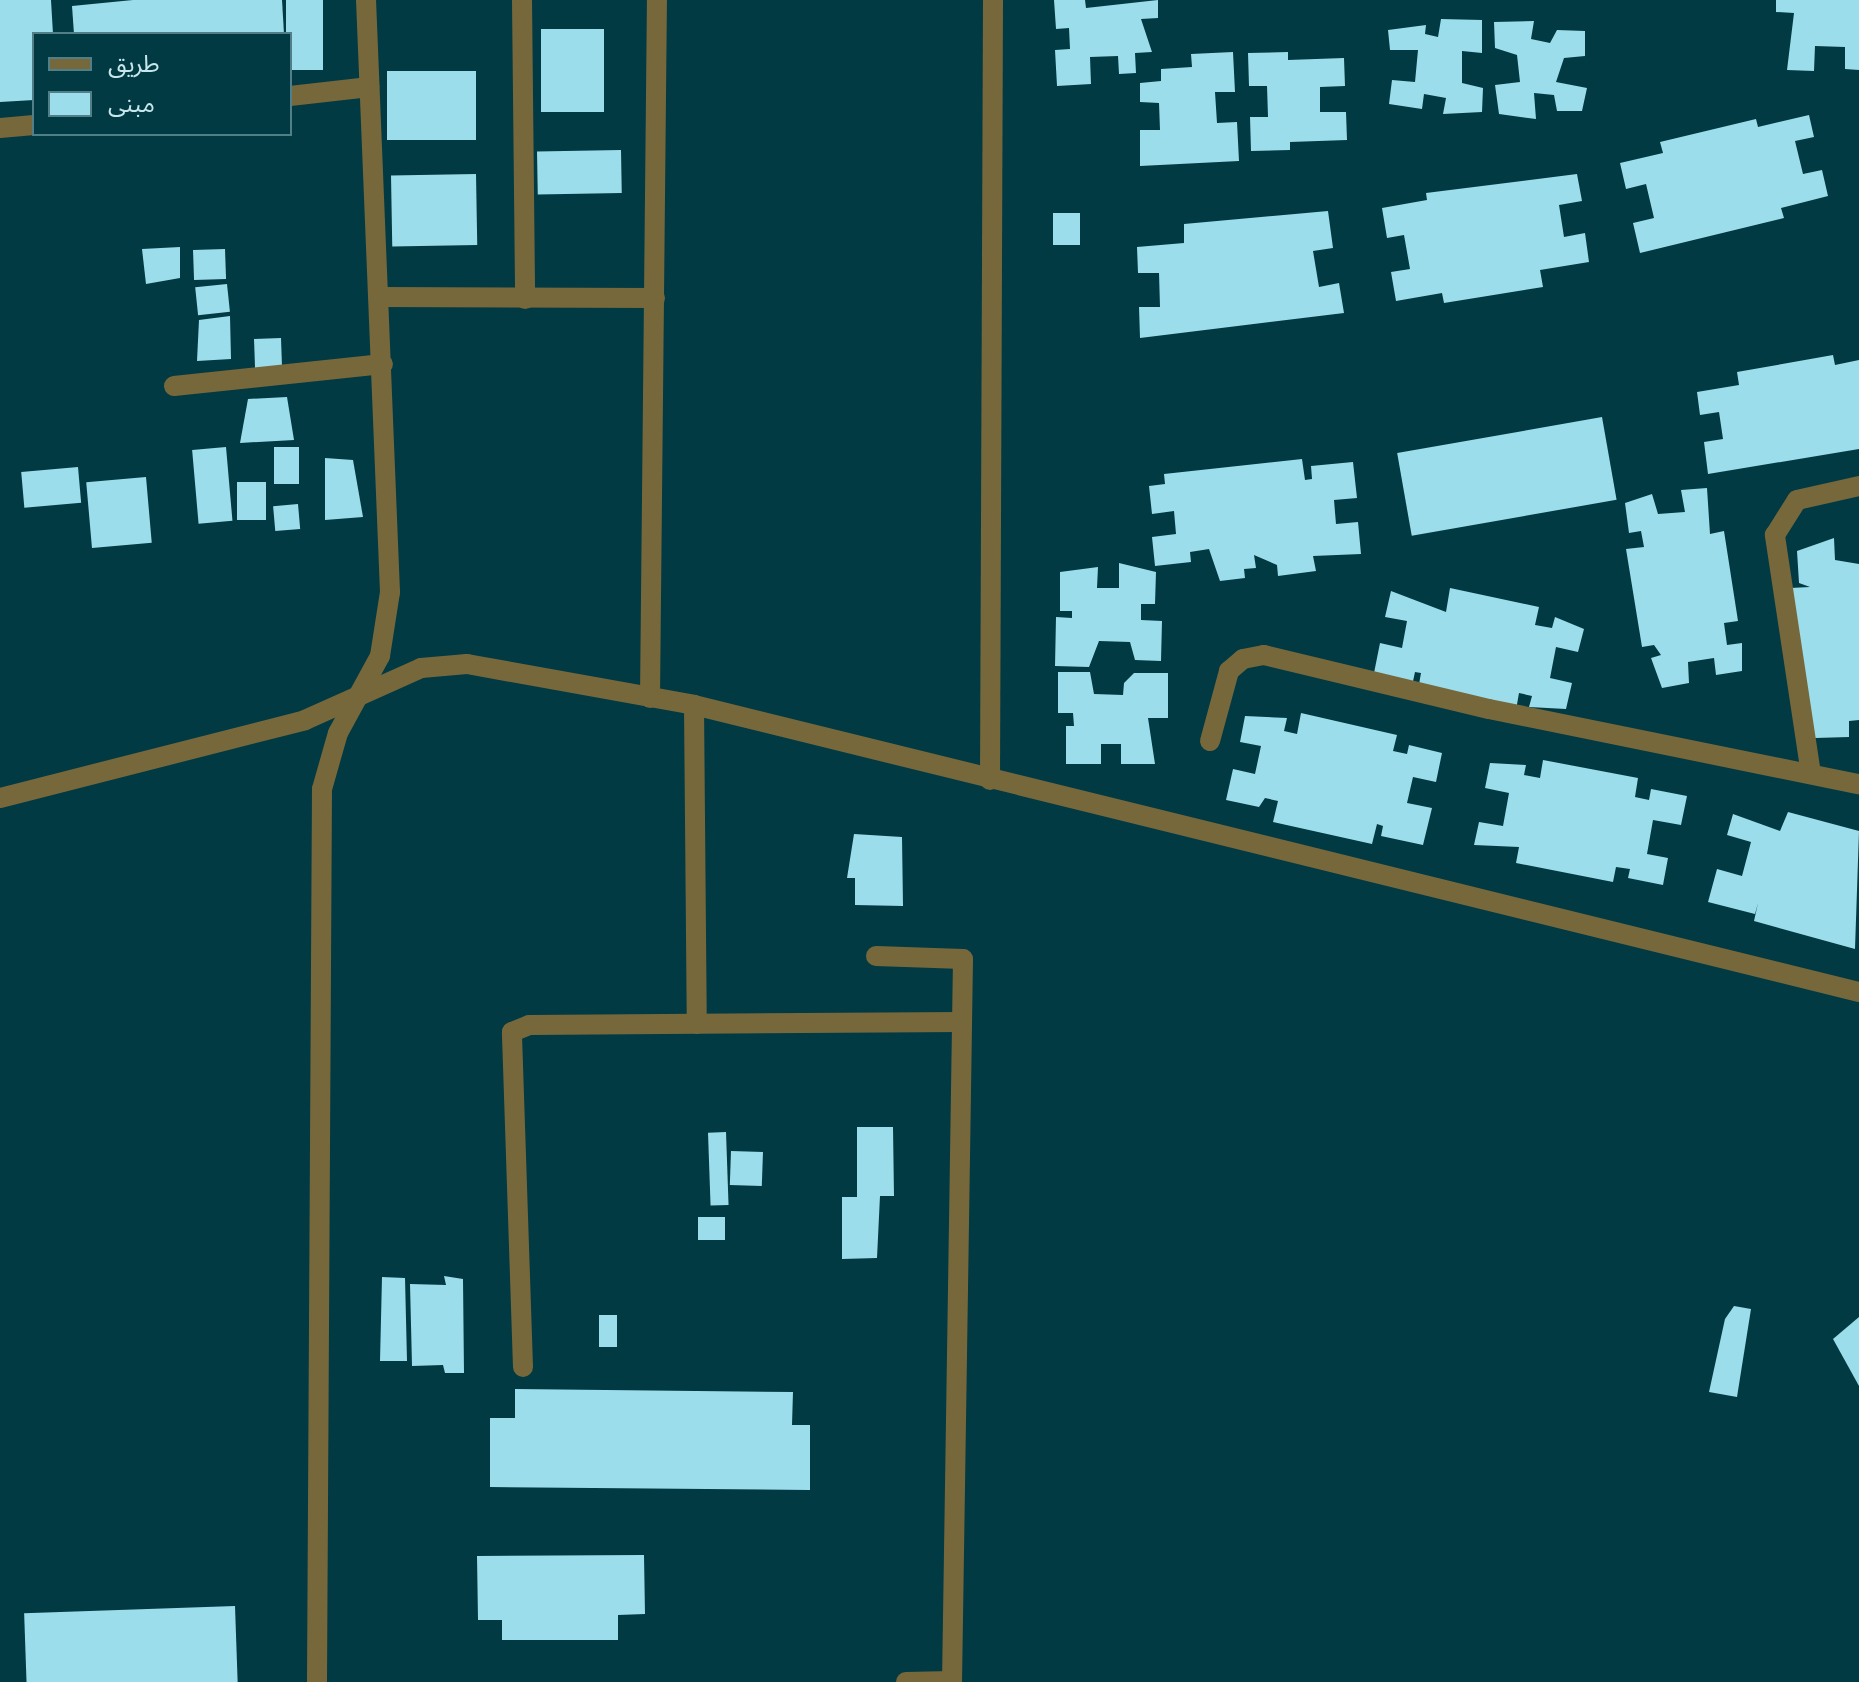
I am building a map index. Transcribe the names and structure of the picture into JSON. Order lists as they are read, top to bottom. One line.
{"legend":["طريق","مبنى"]}
